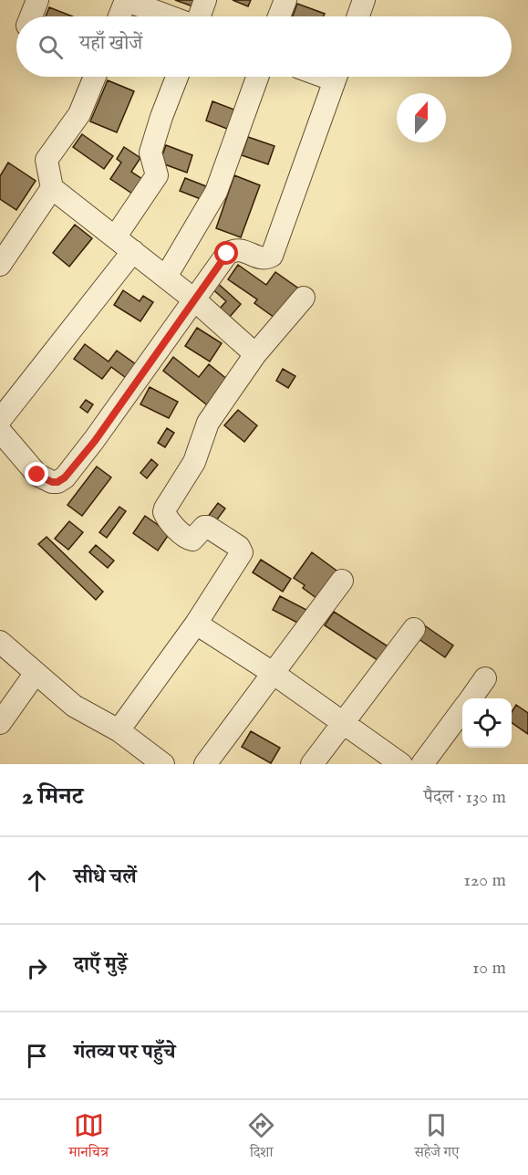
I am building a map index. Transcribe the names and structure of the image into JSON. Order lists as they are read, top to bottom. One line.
{"north":"top","page":{"search":"यहाँ खोजें","heading":["2 मिनट","पैदल · 130 m"],"list":[["सीधे चलें","120 m"],["दाएँ मुड़ें","10 m"],"गंतव्य पर पहुँचे"],"nav":["मानचित्र","दिशा","सहेजे गए"]}}
